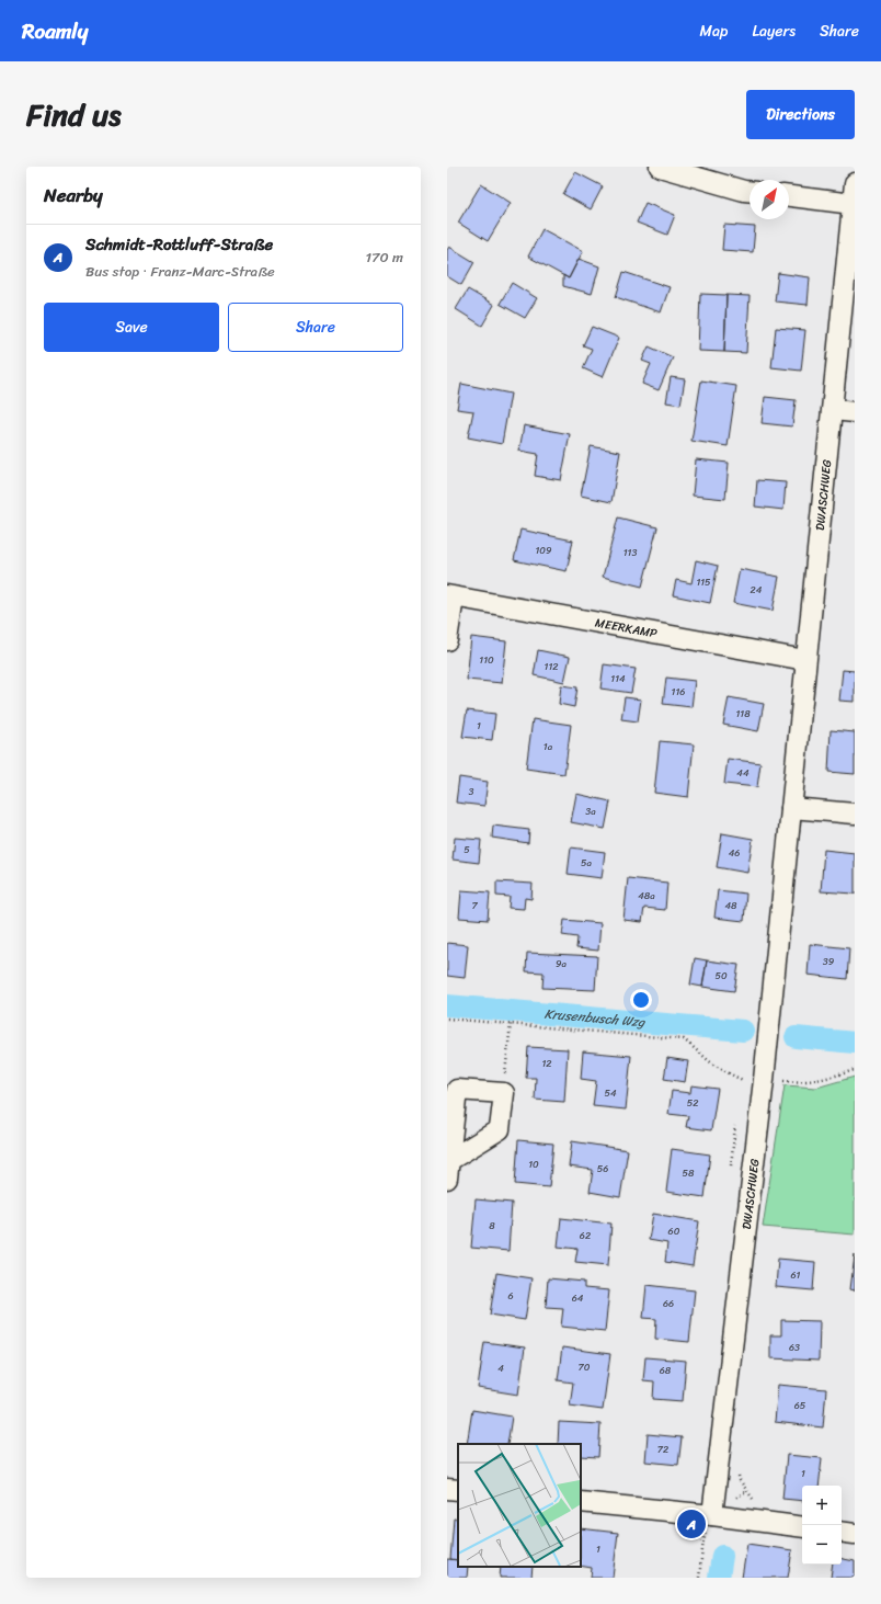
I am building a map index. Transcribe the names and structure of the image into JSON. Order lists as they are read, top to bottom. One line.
{"streets":{"street":["DWASCHWEG","MEERKAMP"]},"crossings":[["DWASCHWEG","MEERKAMP"]],"water":["Krusenbusch Wzg"],"house_numbers":["109","113","115","24","110","112","114","116","118","1","1a","44","3","3a","5","46","5a","48a","7","48","39","9a","50","12","54","52","10","56","58","8","60","62","61","6","64","66","63","70","4","68","65","72","1","1"],"north":"top right","page":{"header":"Roamly","nav":["Map","Layers","Share"],"title":"Find us","buttons":["Directions",["Save","Share"]],"heading":"Nearby","list":[{"mark":"A","name":"Schmidt-Rottluff-Straße","note":"Bus stop · Franz-Marc-Straße","value":"170 m"}],"map_buttons":["+","−"],"pins":"A"}}
